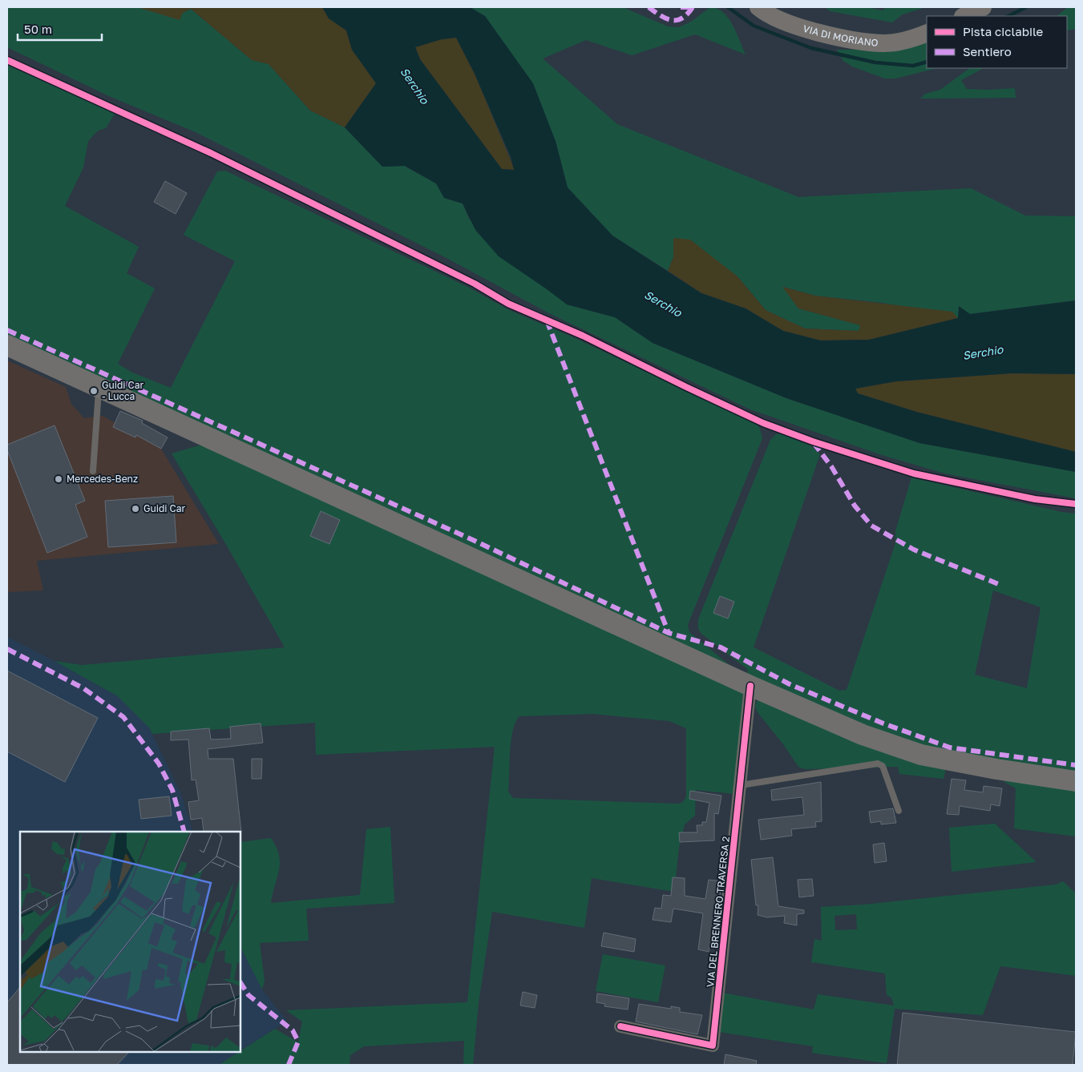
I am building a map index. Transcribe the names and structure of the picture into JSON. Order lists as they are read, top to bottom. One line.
{"streets":{"main road":["VIA DI MORIANO"],"street":["VIA DEL BRENNERO TRAVERSA 2"]},"water":["Serchio"],"places":["Guidi Car - Lucca","Mercedes-Benz","Guidi Car"],"legend":["Pista ciclabile","Sentiero"],"scale_bar":"50 m"}
